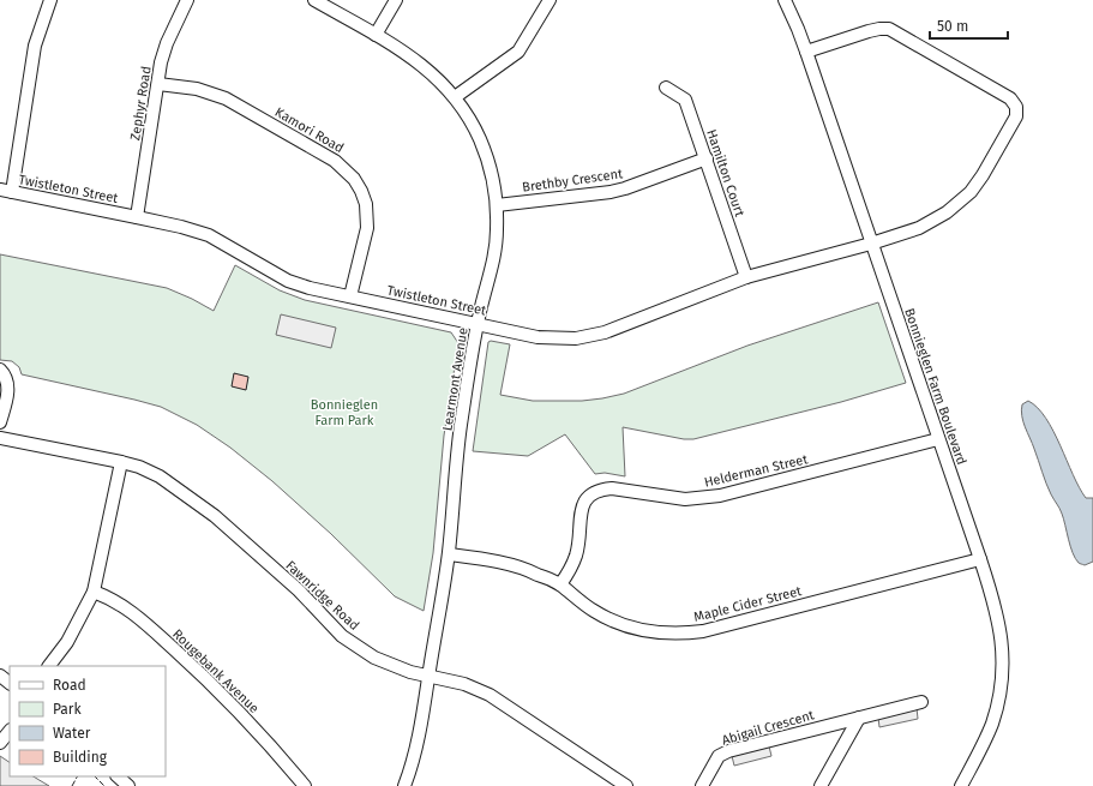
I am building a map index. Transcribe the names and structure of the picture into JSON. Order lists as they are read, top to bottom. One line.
{"streets":{"street":["Zephyr Road","Kamori Road","Hamilton Court","Brethby Crescent","Twistleton Street","Learmont Avenue","Bonnieglen Farm Boulevard","Helderman Street","Fawnridge Road","Maple Cider Street","Rougebank Avenue","Abigail Crescent"]},"crossings":[["Zephyr Road","Kamori Road"],["Zephyr Road","Twistleton Street"],["Kamori Road","Twistleton Street"],["Hamilton Court","Brethby Crescent"],["Hamilton Court","Twistleton Street"],["Brethby Crescent","Learmont Avenue"],["Twistleton Street","Learmont Avenue"],["Twistleton Street","Bonnieglen Farm Boulevard"],["Learmont Avenue","Fawnridge Road"],["Learmont Avenue","Maple Cider Street"],["Bonnieglen Farm Boulevard","Helderman Street"],["Bonnieglen Farm Boulevard","Maple Cider Street"],["Helderman Street","Maple Cider Street"]],"parks":["Bonnieglen Farm Park"],"legend":["Road","Park","Water","Building"],"scale_bar":"50 m"}
